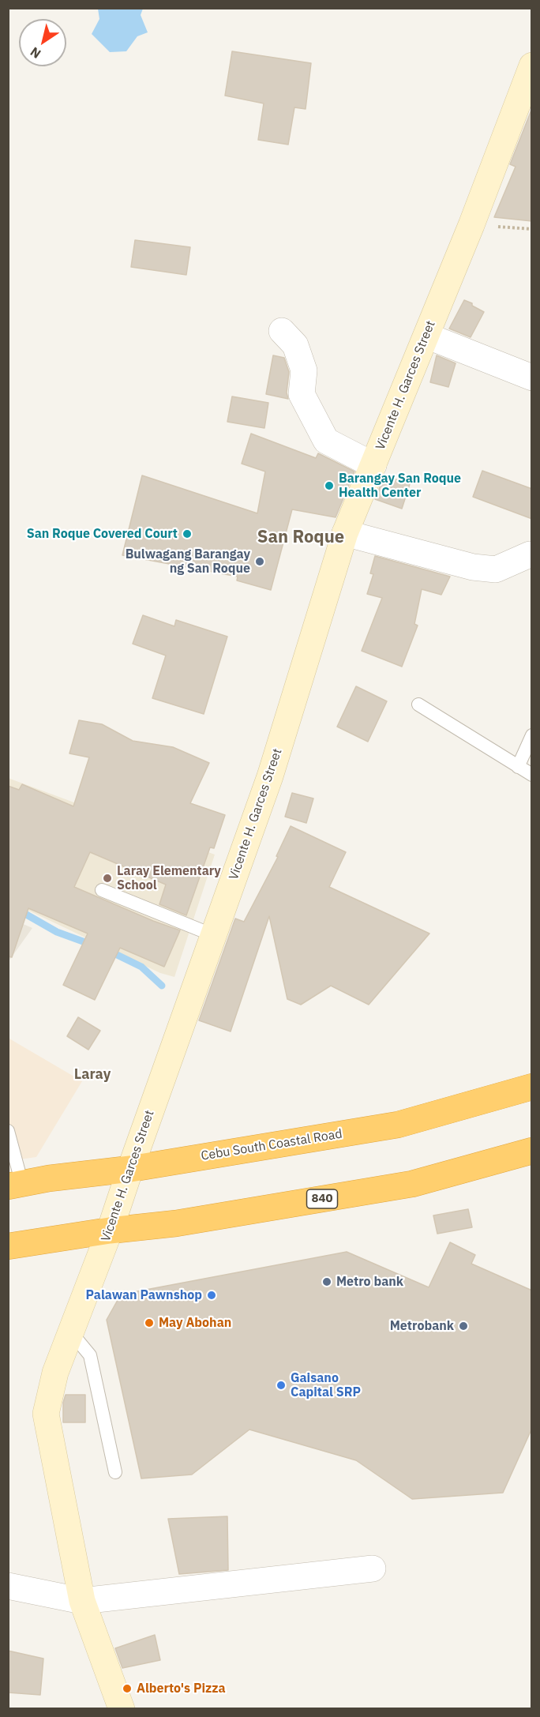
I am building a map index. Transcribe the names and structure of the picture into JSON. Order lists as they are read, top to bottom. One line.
{"streets":{"highway":["Cebu South Coastal Road","840"],"street":["Vicente H. Garces Street"]},"crossings":[["Vicente H. Garces Street","Cebu South Coastal Road"],["Vicente H. Garces Street","840"]],"districts":["San Roque","Laray"],"places":["Barangay San Roque Health Center","San Roque Covered Court","Bulwagang Barangay ng San Roque","Laray Elementary School","Metro bank","Palawan Pawnshop","May Abohan","Metrobank","Gaisano Capital SRP","Alberto's Pizza"],"north":"bottom left"}
